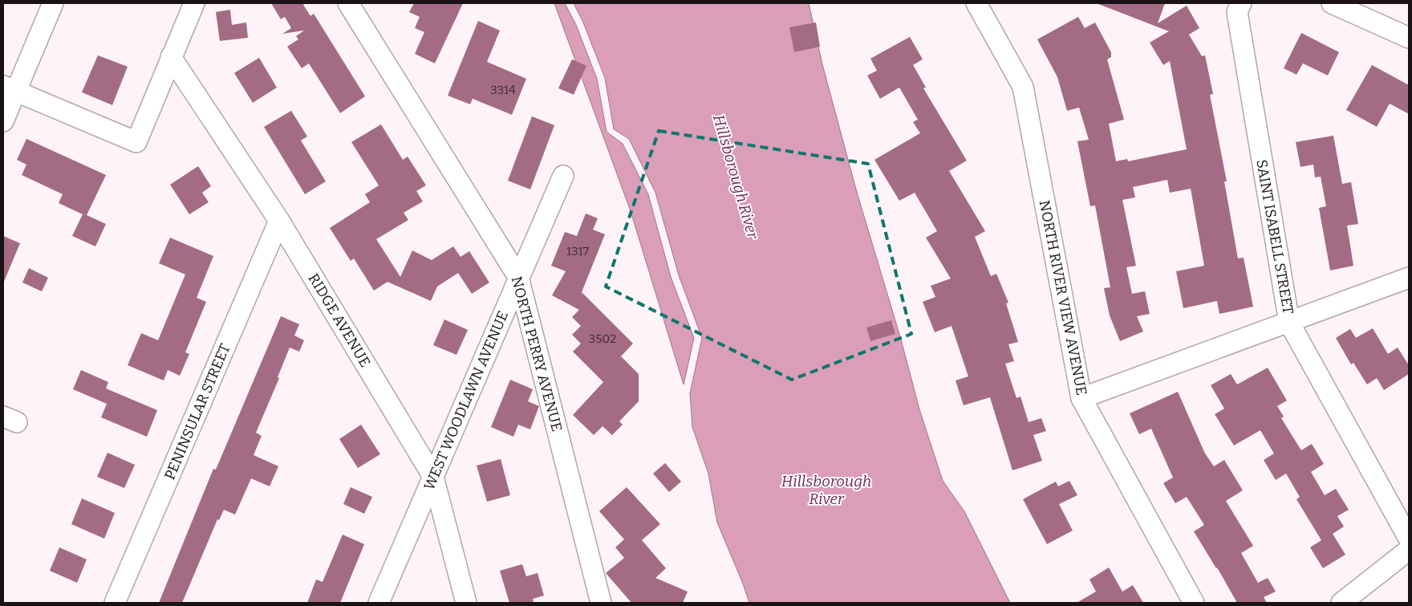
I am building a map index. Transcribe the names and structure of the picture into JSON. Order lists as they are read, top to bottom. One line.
{"streets":{"street":["SAINT ISABELL STREET","NORTH RIVER VIEW AVENUE","RIDGE AVENUE","NORTH PERRY AVENUE","WEST WOODLAWN AVENUE","PENINSULAR STREET"]},"crossings":[["RIDGE AVENUE","WEST WOODLAWN AVENUE"],["RIDGE AVENUE","PENINSULAR STREET"],["NORTH PERRY AVENUE","WEST WOODLAWN AVENUE"]],"water":["Hillsborough River"],"house_numbers":["3314","1317","3502"]}
